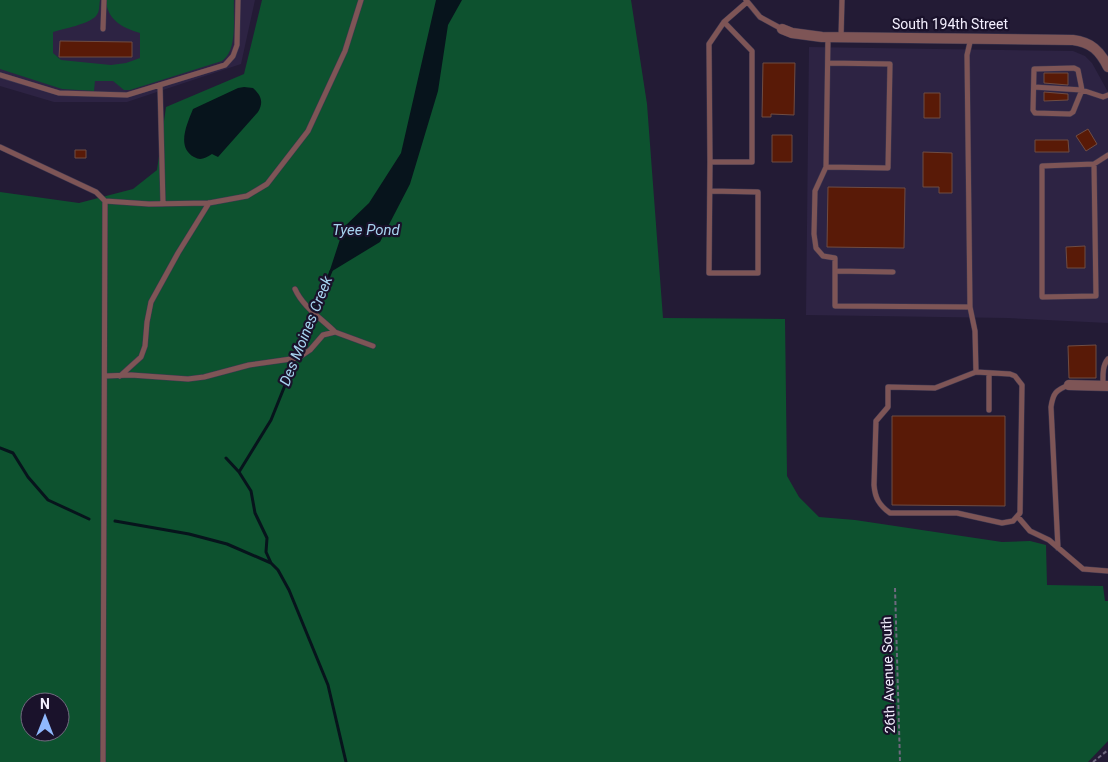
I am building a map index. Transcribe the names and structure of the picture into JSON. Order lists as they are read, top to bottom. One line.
{"streets":{"street":["South 194th Street"],"path":["26th Avenue South"]},"water":["Tyee Pond","Des Moines Creek"],"north":"top"}
